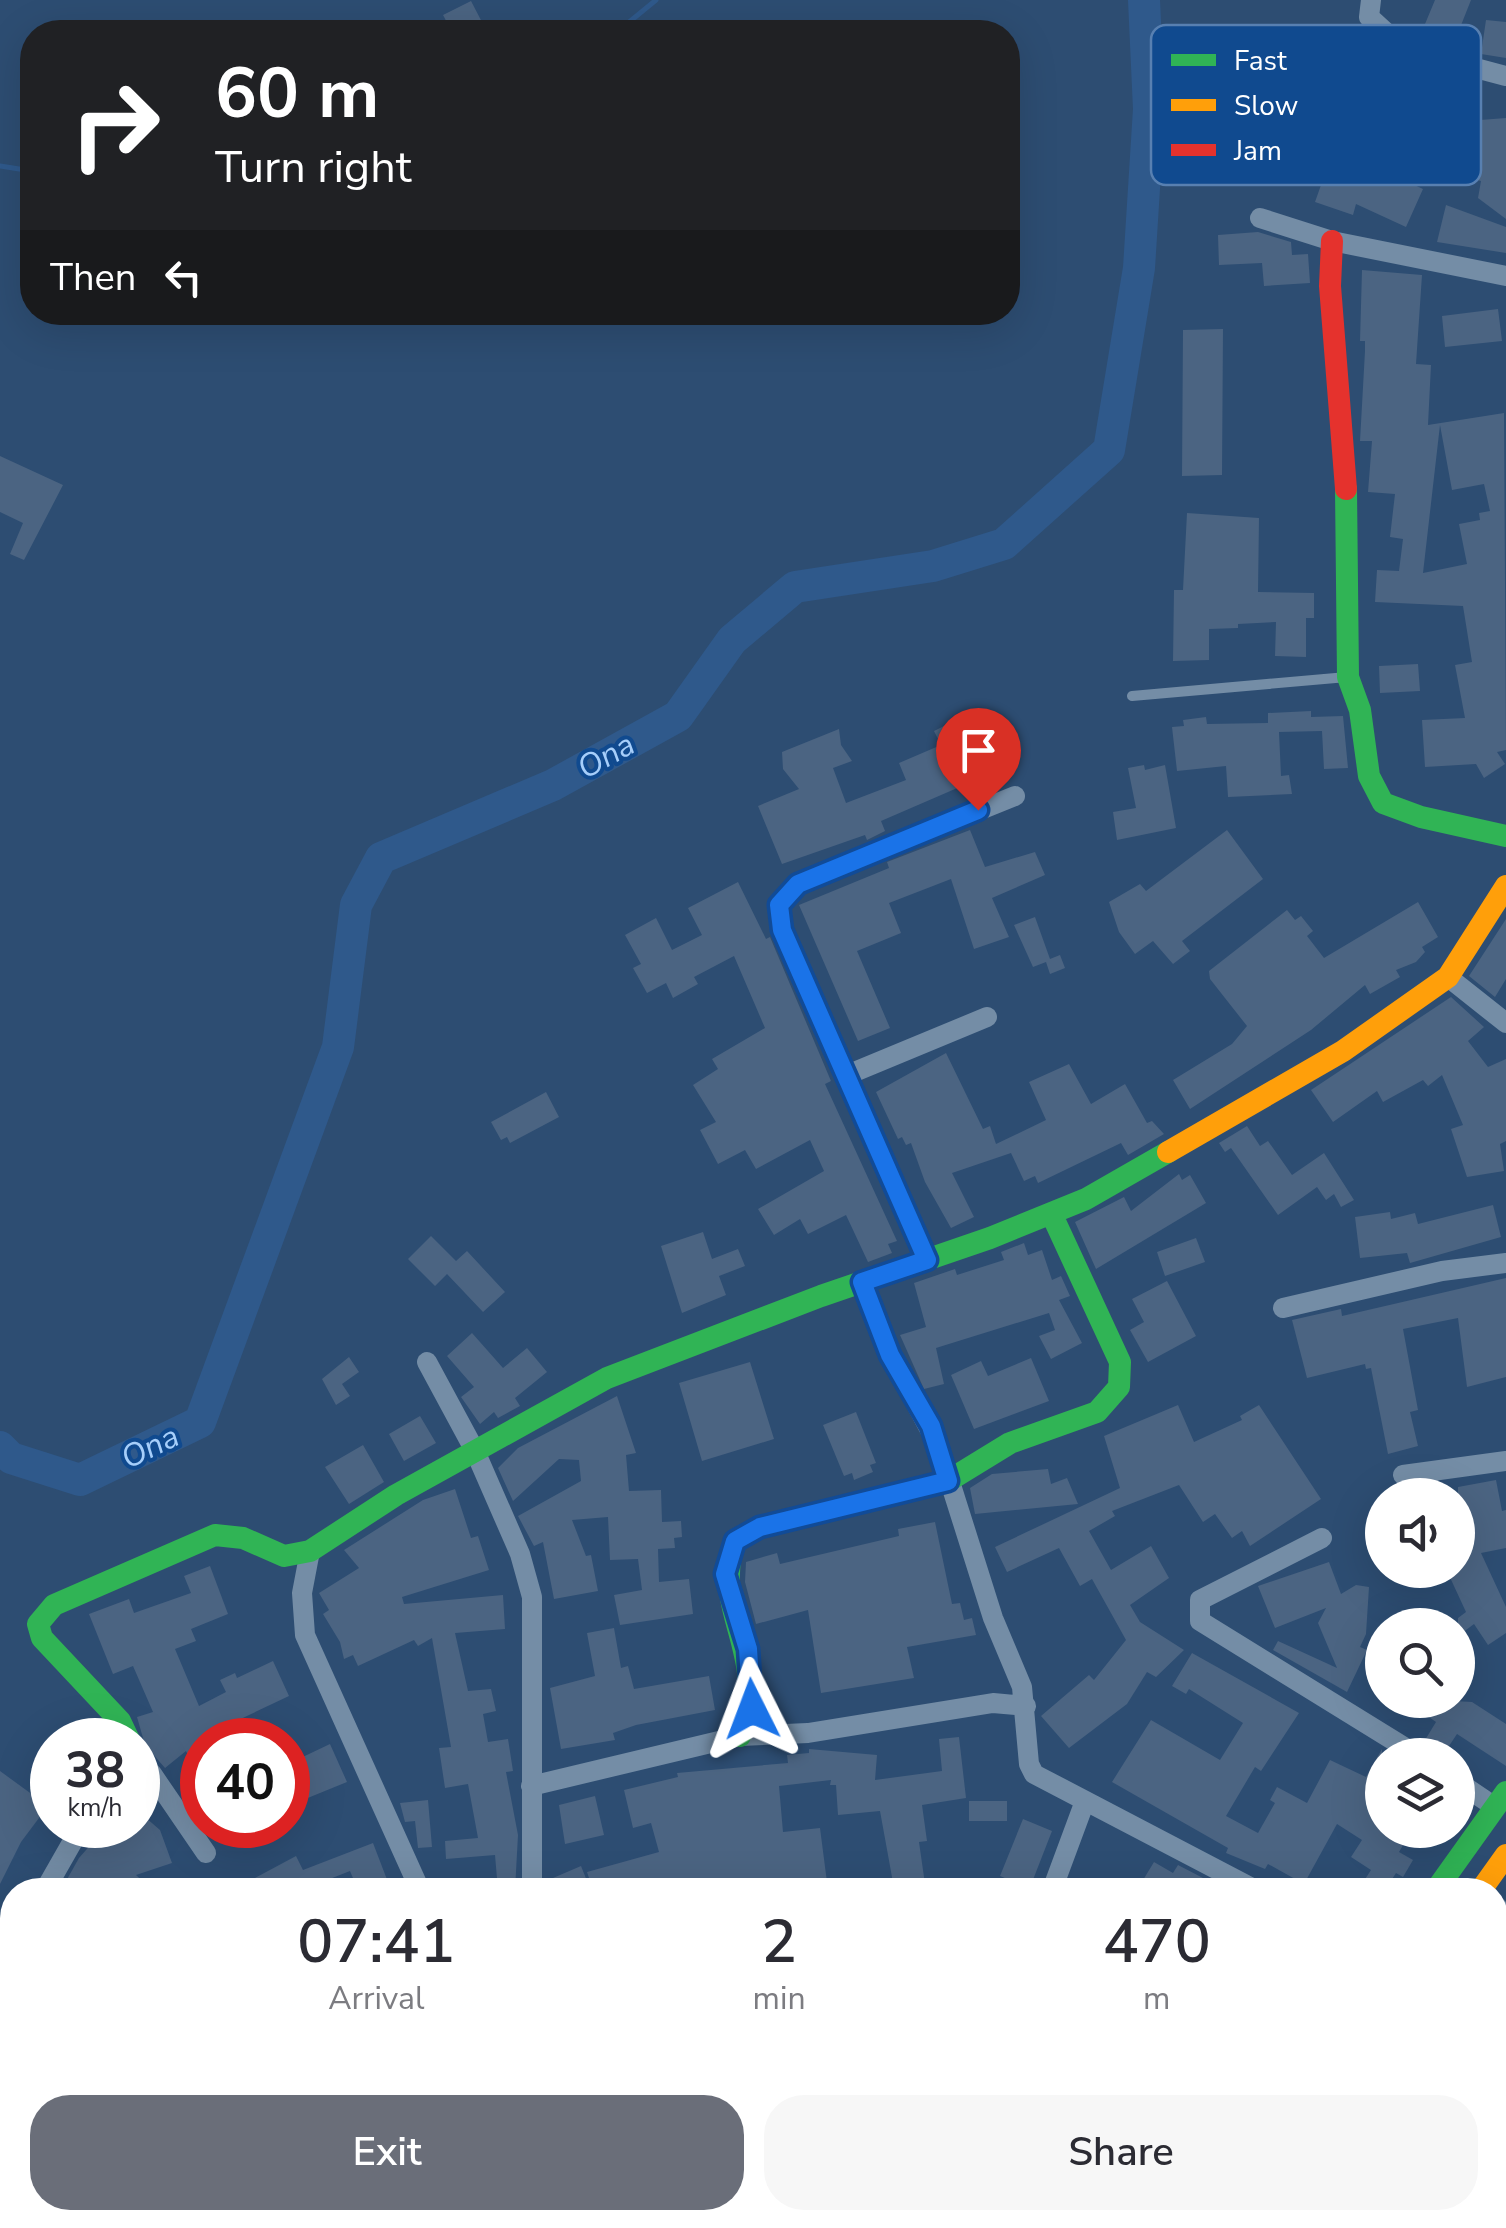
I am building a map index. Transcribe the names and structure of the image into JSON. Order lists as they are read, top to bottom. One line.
{"water":["Ona"],"legend":["Fast","Slow","Jam"],"page":{"turn":["60 m","Turn right"],"then":"Then","speed":"38 km/h","limit":"40","eta":["07:41","Arrival","2","min","470","m"],"buttons":["Exit","Share"]}}
